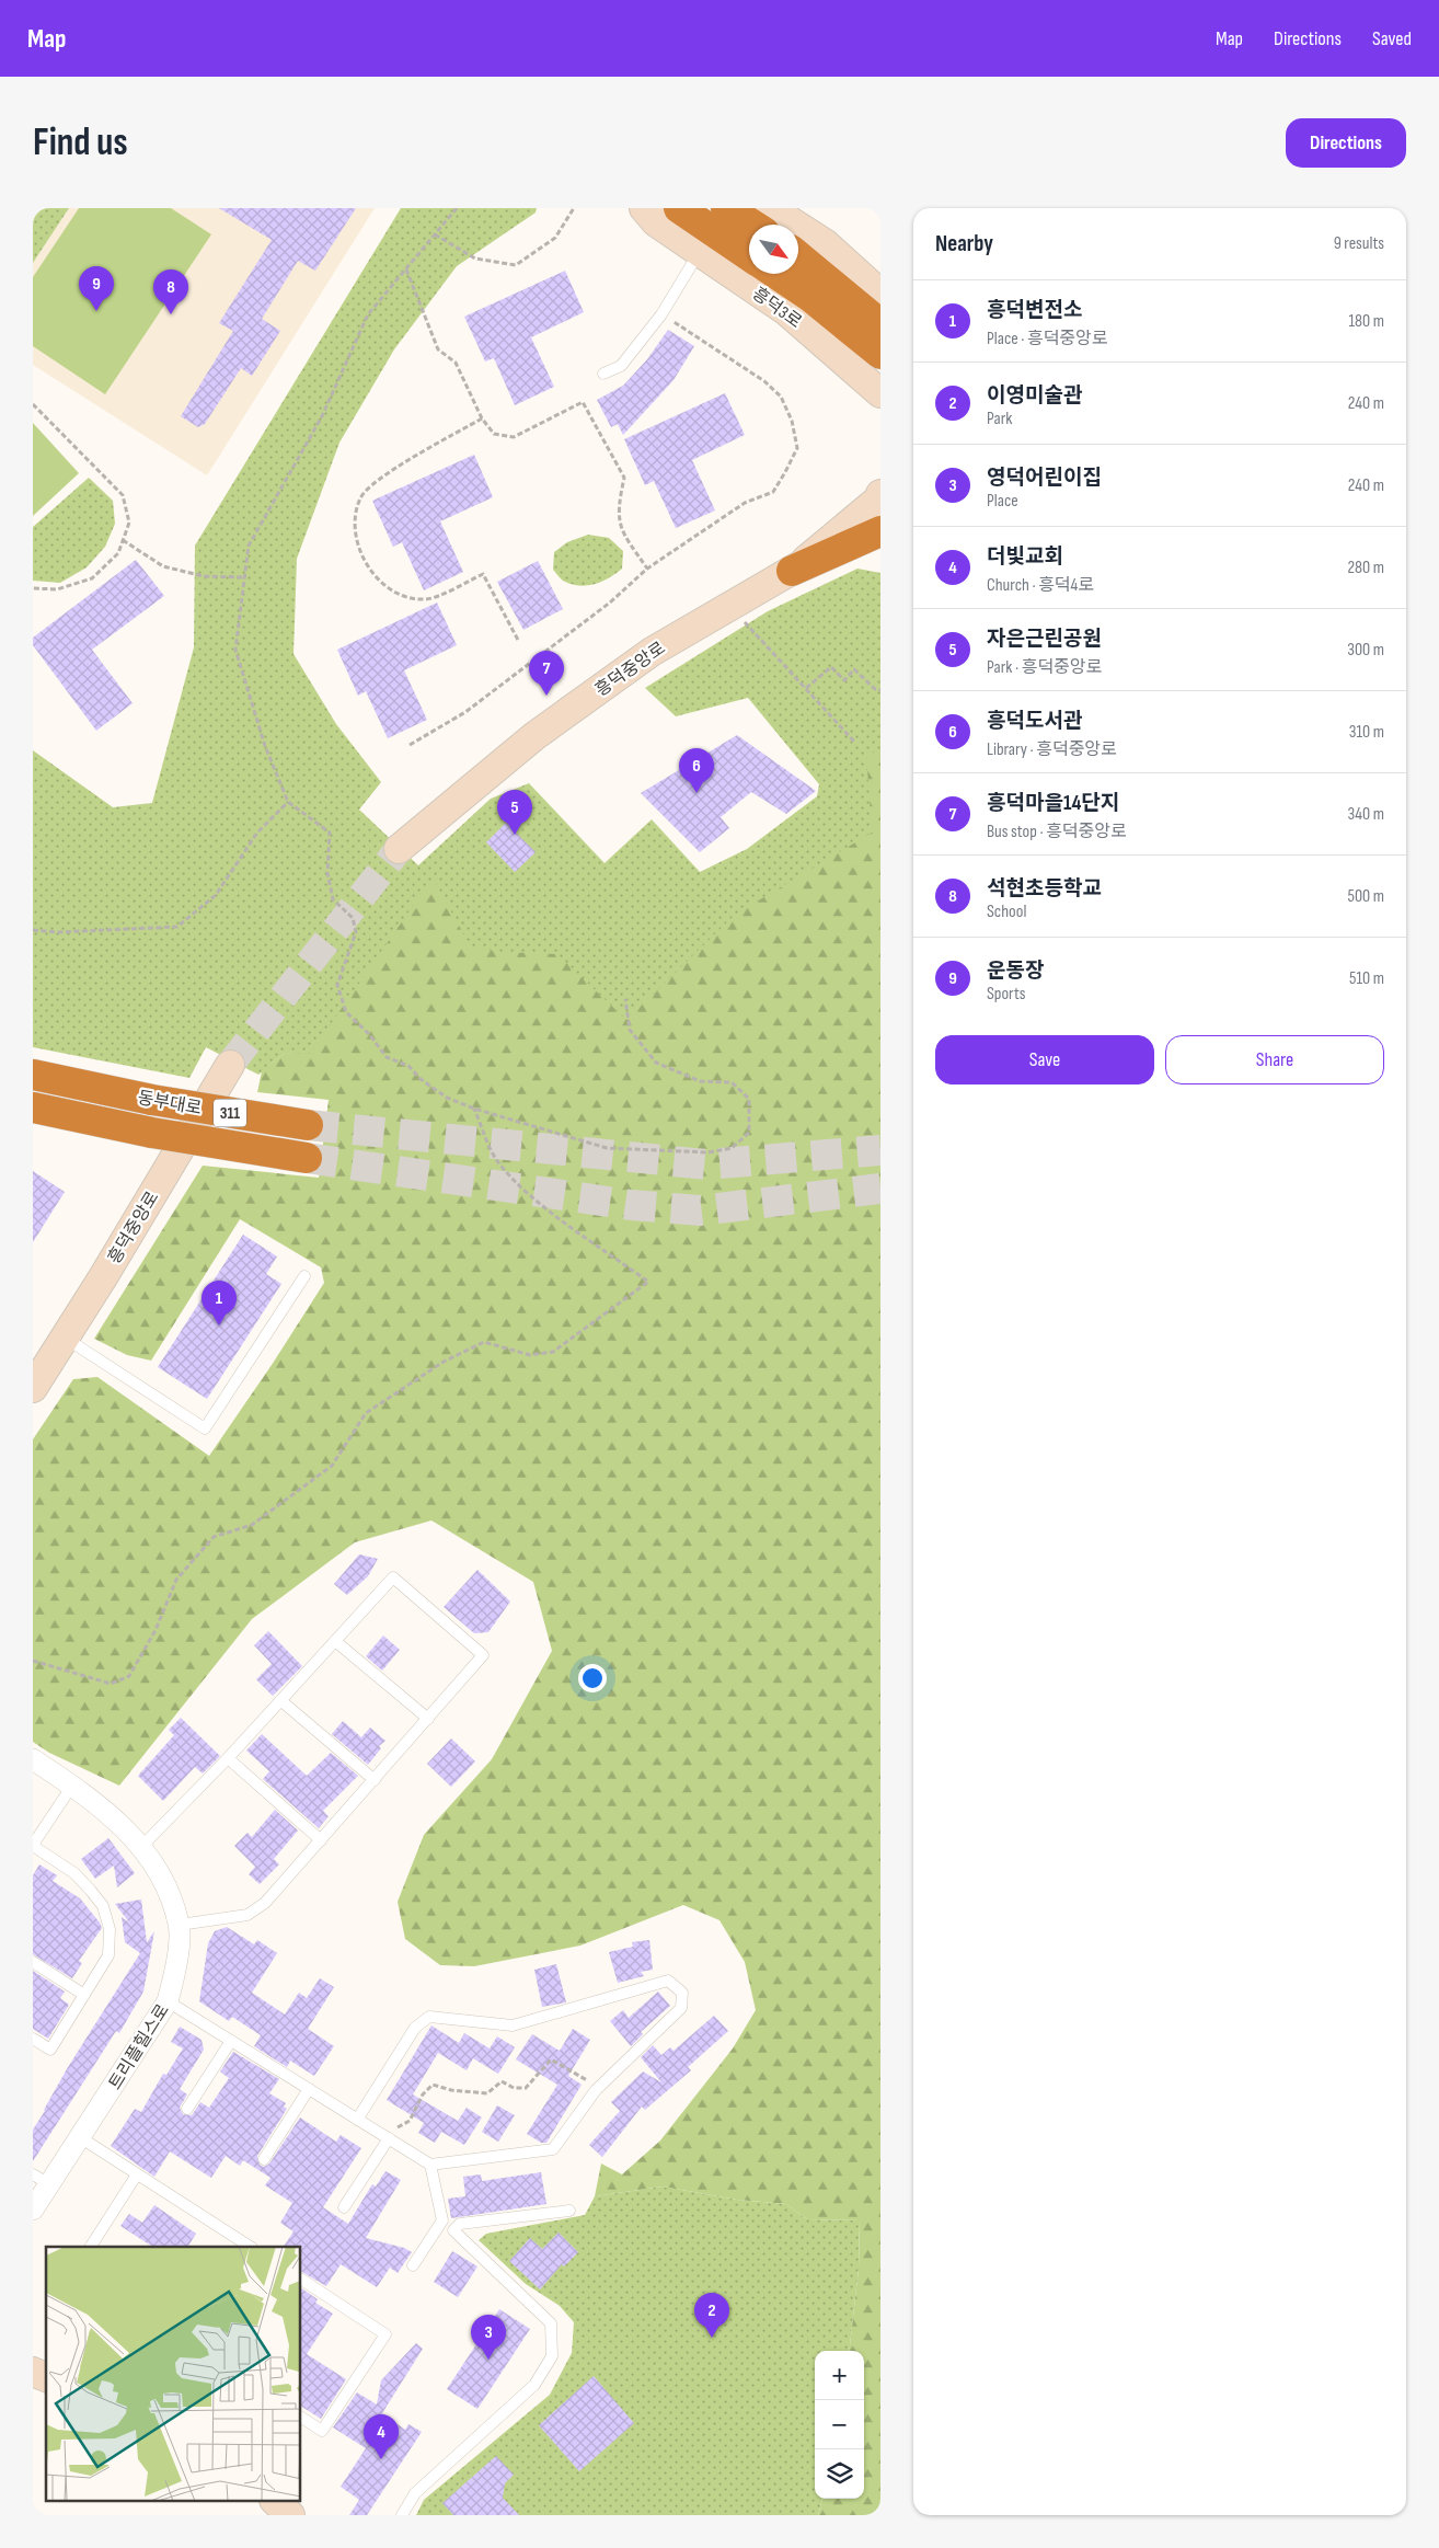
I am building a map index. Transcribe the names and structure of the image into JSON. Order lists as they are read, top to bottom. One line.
{"streets":{"highway":["동부대로","311"],"street":["흥덕3로","흥덕중앙로","트리플힐스로"]},"north":"bottom right","page":{"header":"Map","nav":["Map","Directions","Saved"],"buttons":["Directions",["Save","Share"]],"title":"Find us","heading":["Nearby","9 results"],"pins":["9","8","7","6","5","1","2","3","4"],"list":[{"mark":"1","name":"흥덕변전소","note":"Place · 흥덕중앙로","value":"180 m"},{"mark":"2","name":"이영미술관","note":"Park","value":"240 m"},{"mark":"3","name":"영덕어린이집","note":"Place","value":"240 m"},{"mark":"4","name":"더빛교회","note":"Church · 흥덕4로","value":"280 m"},{"mark":"5","name":"자은근린공원","note":"Park · 흥덕중앙로","value":"300 m"},{"mark":"6","name":"흥덕도서관","note":"Library · 흥덕중앙로","value":"310 m"},{"mark":"7","name":"흥덕마을14단지","note":"Bus stop · 흥덕중앙로","value":"340 m"},{"mark":"8","name":"석현초등학교","note":"School","value":"500 m"},{"mark":"9","name":"운동장","note":"Sports","value":"510 m"}],"map_buttons":["+","−"]}}
